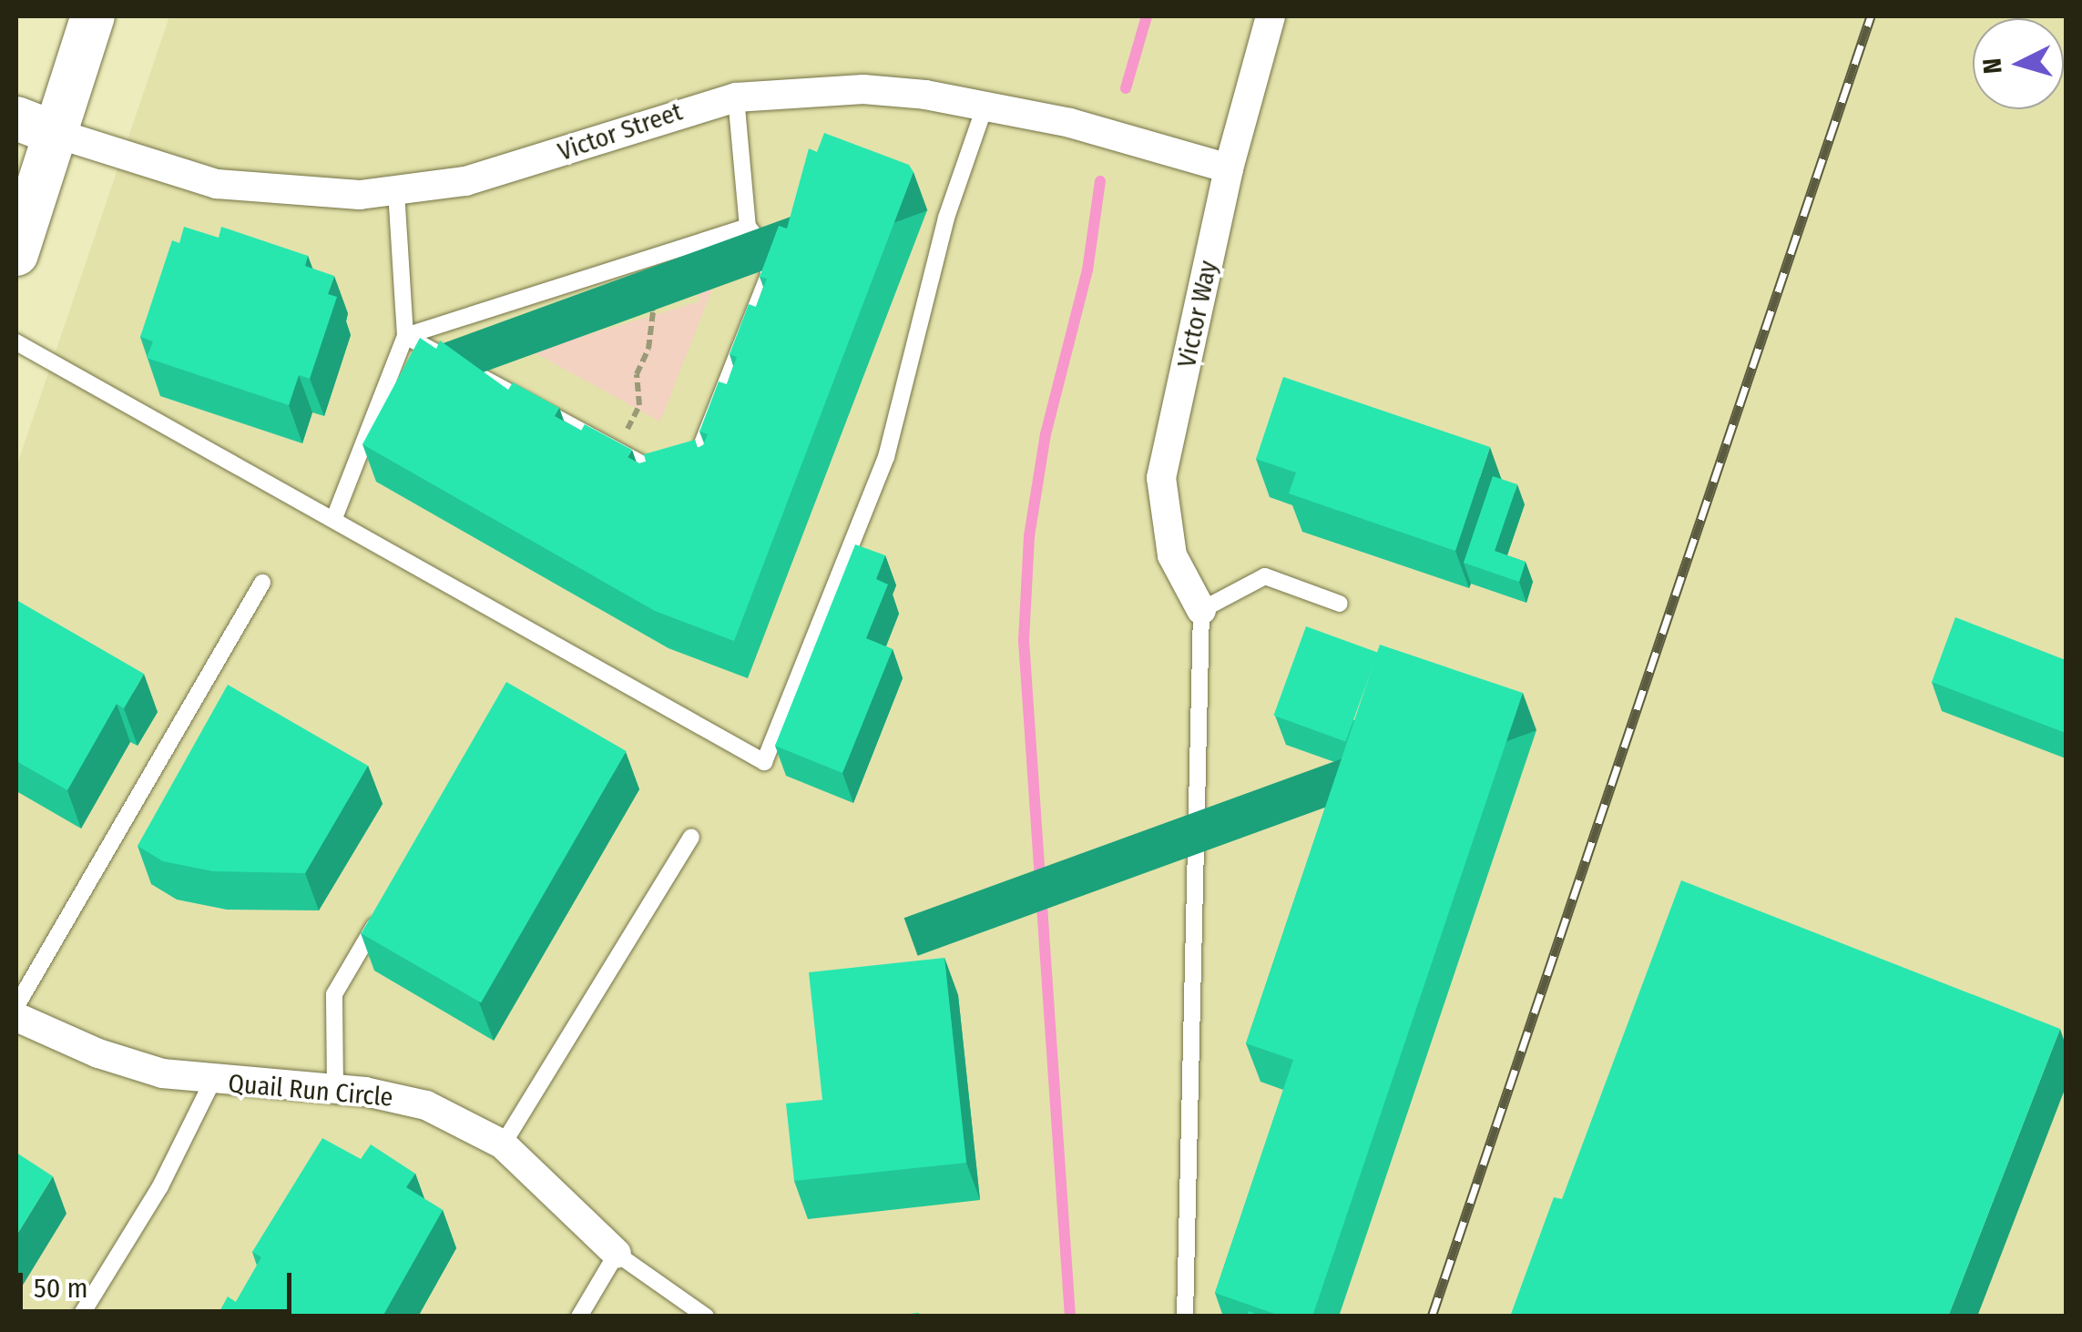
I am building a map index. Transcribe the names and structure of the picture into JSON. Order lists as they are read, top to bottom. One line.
{"streets":{"street":["Victor Street","Victor Way","Quail Run Circle"]},"crossings":[["Victor Street","Victor Way"]],"scale_bar":"50 m","north":"left"}
